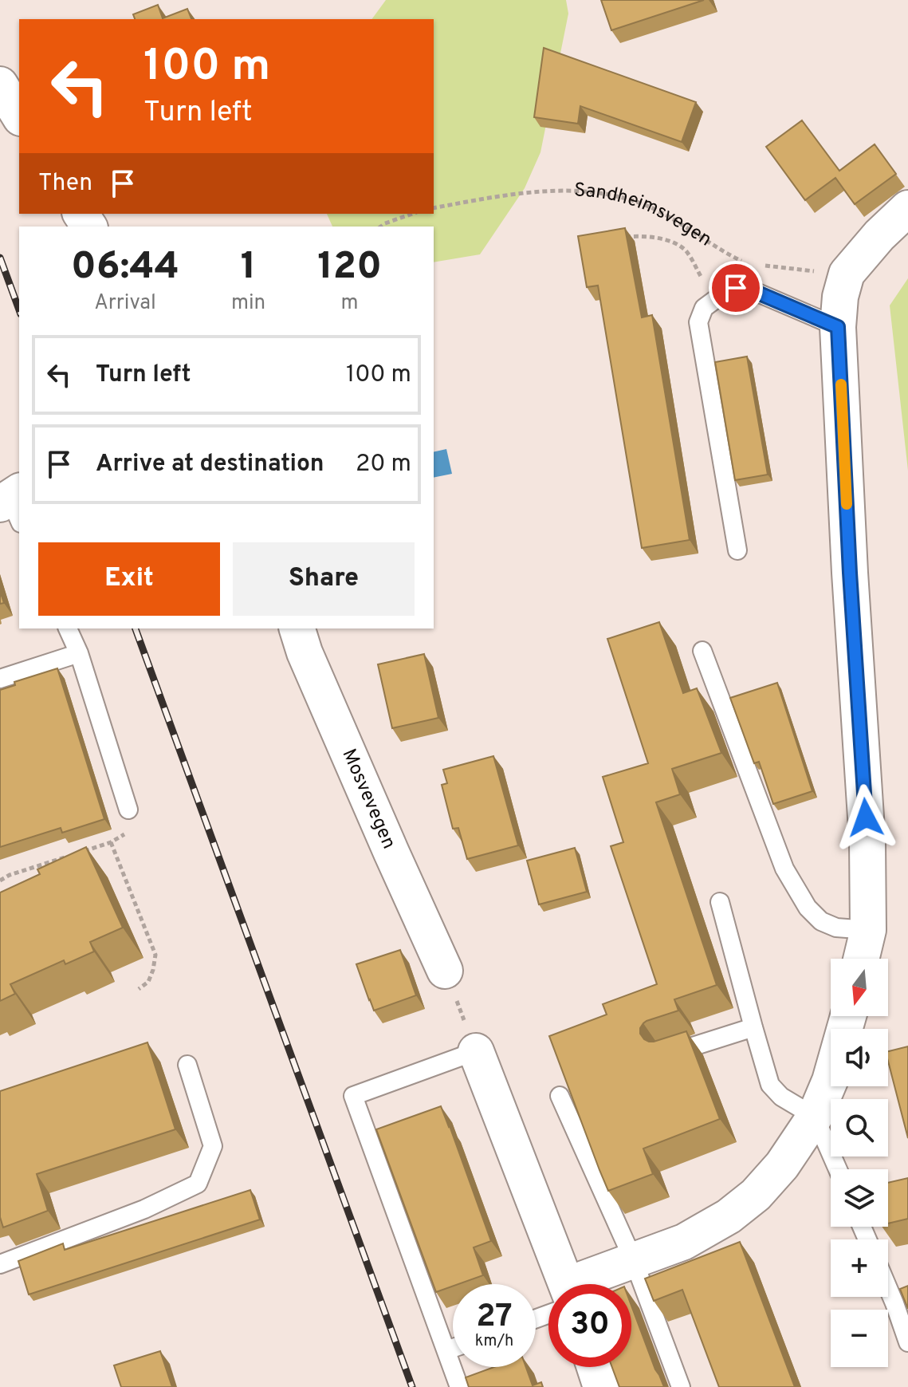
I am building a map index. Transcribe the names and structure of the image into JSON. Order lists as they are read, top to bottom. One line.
{"streets":{"street":["Mosvevegen"],"path":["Sandheimsvegen"]},"north":"bottom","page":{"turn":["100 m","Turn left"],"then":"Then","eta":["06:44","Arrival","1","min","120","m"],"list":[{"name":"Turn left","value":"100 m"},{"name":"Arrive at destination","value":"20 m"}],"buttons":["Exit","Share"],"map_buttons":["+","−"],"speed":"27 km/h","limit":"30"}}
